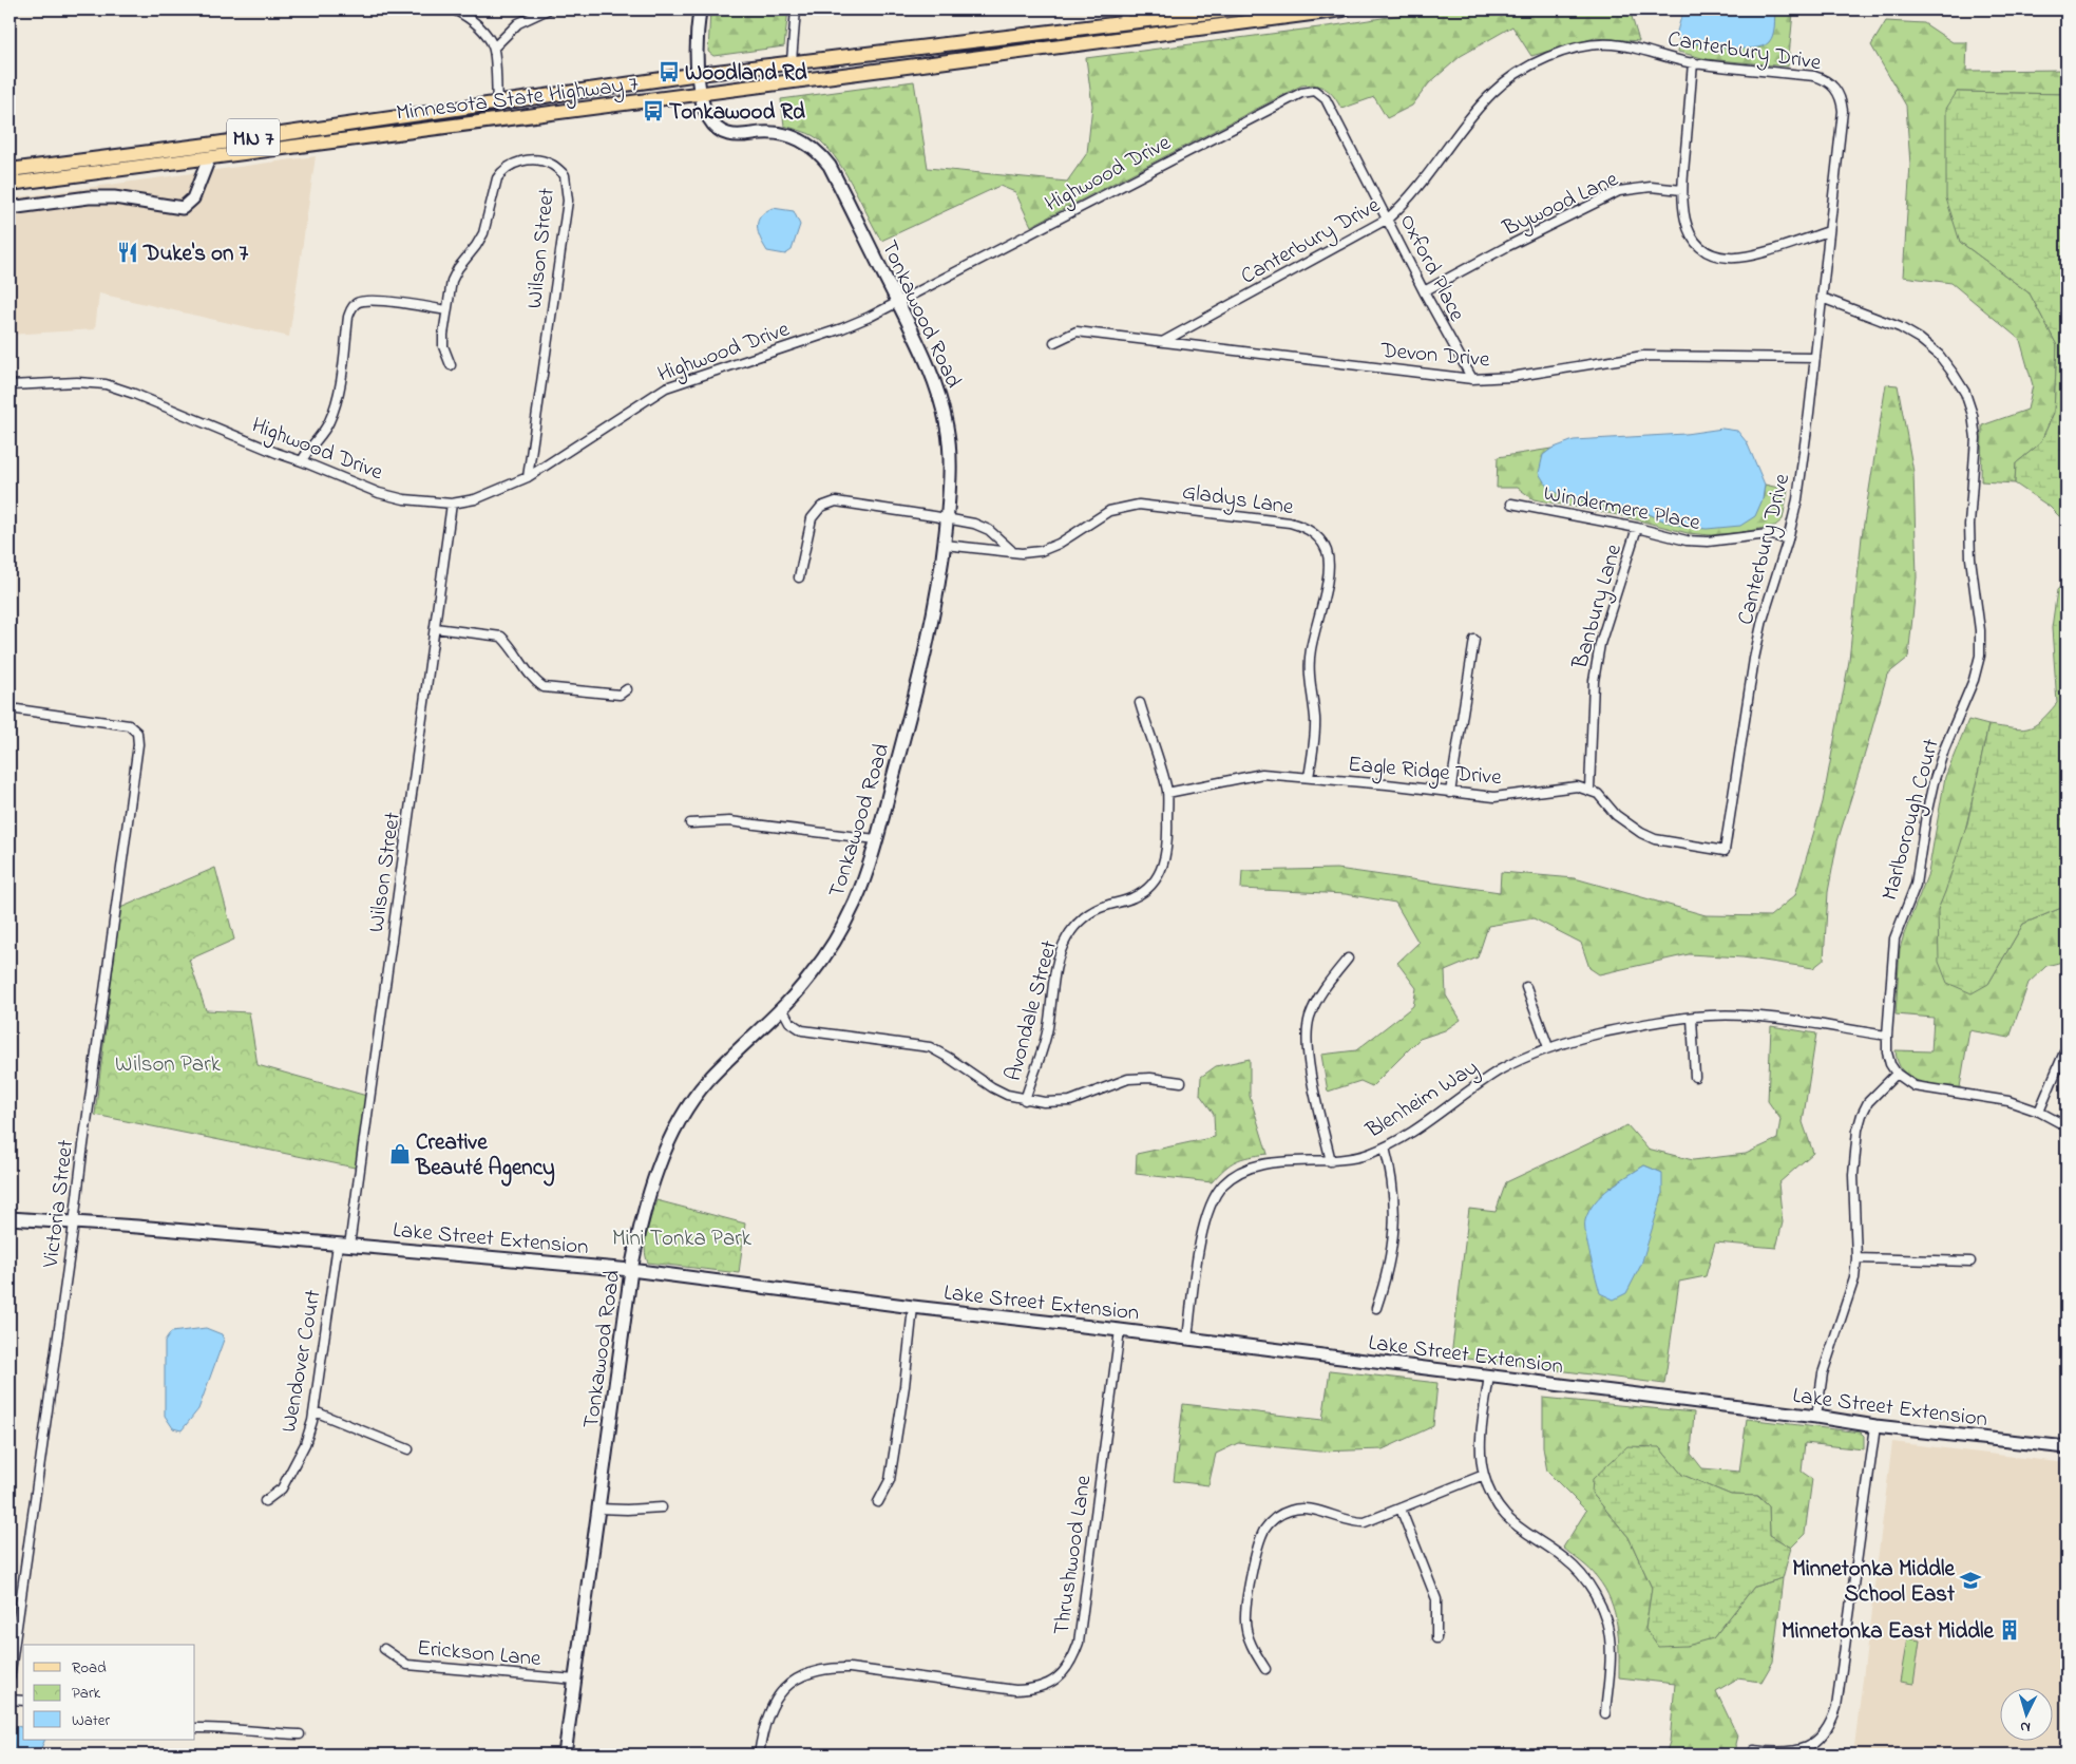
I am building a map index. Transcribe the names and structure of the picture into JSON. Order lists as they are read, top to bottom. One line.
{"streets":{"main road":["Minnesota State Highway 7","MN 7"],"street":["Canterbury Drive","Highwood Drive","Bywood Lane","Wilson Street","Oxford Place","Tonkawood Road","Devon Drive","Gladys Lane","Windermere Place","Banbury Lane","Eagle Ridge Drive","Marlborough Court","Avondale Street","Blenheim Way","Victoria Street","Lake Street Extension","Wendover Court","Thrushwood Lane","Erickson Lane"]},"crossings":[["Canterbury Drive","Oxford Place"],["Canterbury Drive","Devon Drive"],["Canterbury Drive","Windermere Place"],["Canterbury Drive","Banbury Lane"],["Canterbury Drive","Eagle Ridge Drive"],["Canterbury Drive","Marlborough Court"],["Minnesota State Highway 7","Tonkawood Road"],["Highwood Drive","Wilson Street"],["Highwood Drive","Oxford Place"],["Highwood Drive","Tonkawood Road"],["Bywood Lane","Oxford Place"],["Wilson Street","Lake Street Extension"],["Wilson Street","Wendover Court"],["Oxford Place","Devon Drive"],["Tonkawood Road","Gladys Lane"],["Tonkawood Road","Lake Street Extension"],["Tonkawood Road","Erickson Lane"],["Gladys Lane","Eagle Ridge Drive"],["Windermere Place","Banbury Lane"],["Banbury Lane","Eagle Ridge Drive"],["Eagle Ridge Drive","Avondale Street"],["Marlborough Court","Blenheim Way"],["Blenheim Way","Lake Street Extension"],["Victoria Street","Lake Street Extension"],["Lake Street Extension","Wendover Court"],["Lake Street Extension","Thrushwood Lane"]],"parks":["Wilson Park","Mini Tonka Park"],"places":{"bus stop":["Woodland Rd","Tonkawood Rd"],"restaurant":["Duke's on 7"],"shop":["Creative Beauté Agency"],"school or university":["Minnetonka Middle School East"],"building":["Minnetonka East Middle"]},"legend":["Road","Park","Water"],"north":"bottom"}
